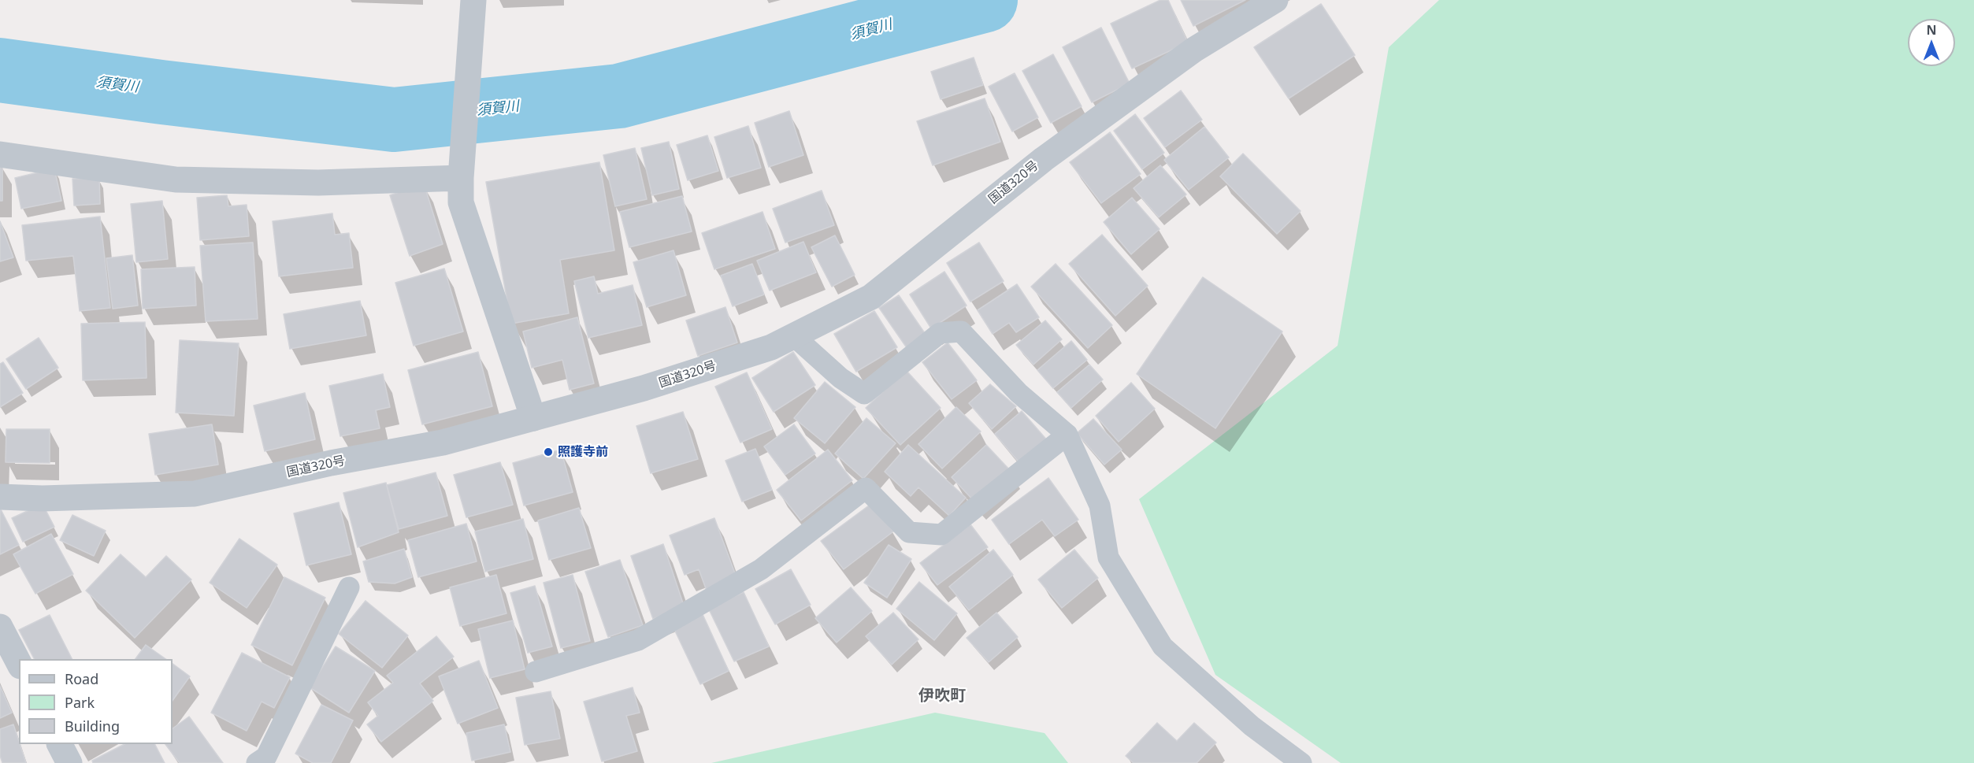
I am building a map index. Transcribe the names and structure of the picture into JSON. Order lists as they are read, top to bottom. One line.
{"streets":{"street":["国道320号"]},"districts":["伊吹町"],"water":["須賀川"],"places":["照護寺前"],"legend":["Road","Park","Building"],"north":"top"}
